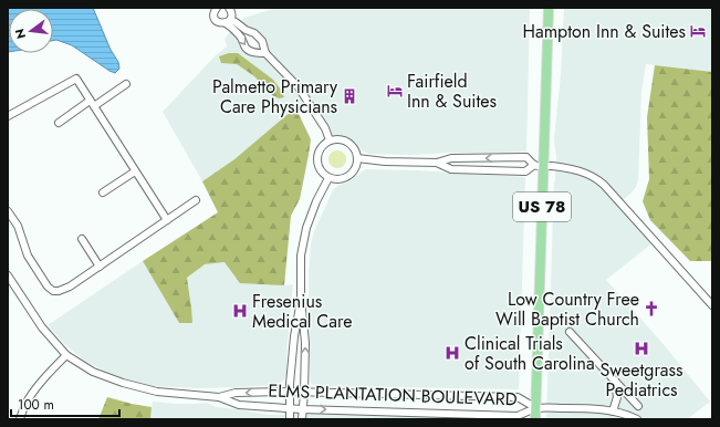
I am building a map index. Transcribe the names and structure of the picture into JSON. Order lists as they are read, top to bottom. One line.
{"streets":{"main road":["US 78"],"street":["ELMS PLANTATION BOULEVARD"]},"crossings":[["US 78","ELMS PLANTATION BOULEVARD"]],"places":{"hotel":["Hampton Inn & Suites","Fairfield Inn & Suites"],"building":["Palmetto Primary Care Physicians"],"church":["Low Country Free Will Baptist Church"],"hospital":["Fresenius Medical Care","Sweetgrass Pediatrics","Clinical Trials of South Carolina"]},"scale_bar":"100 m","north":"left"}
